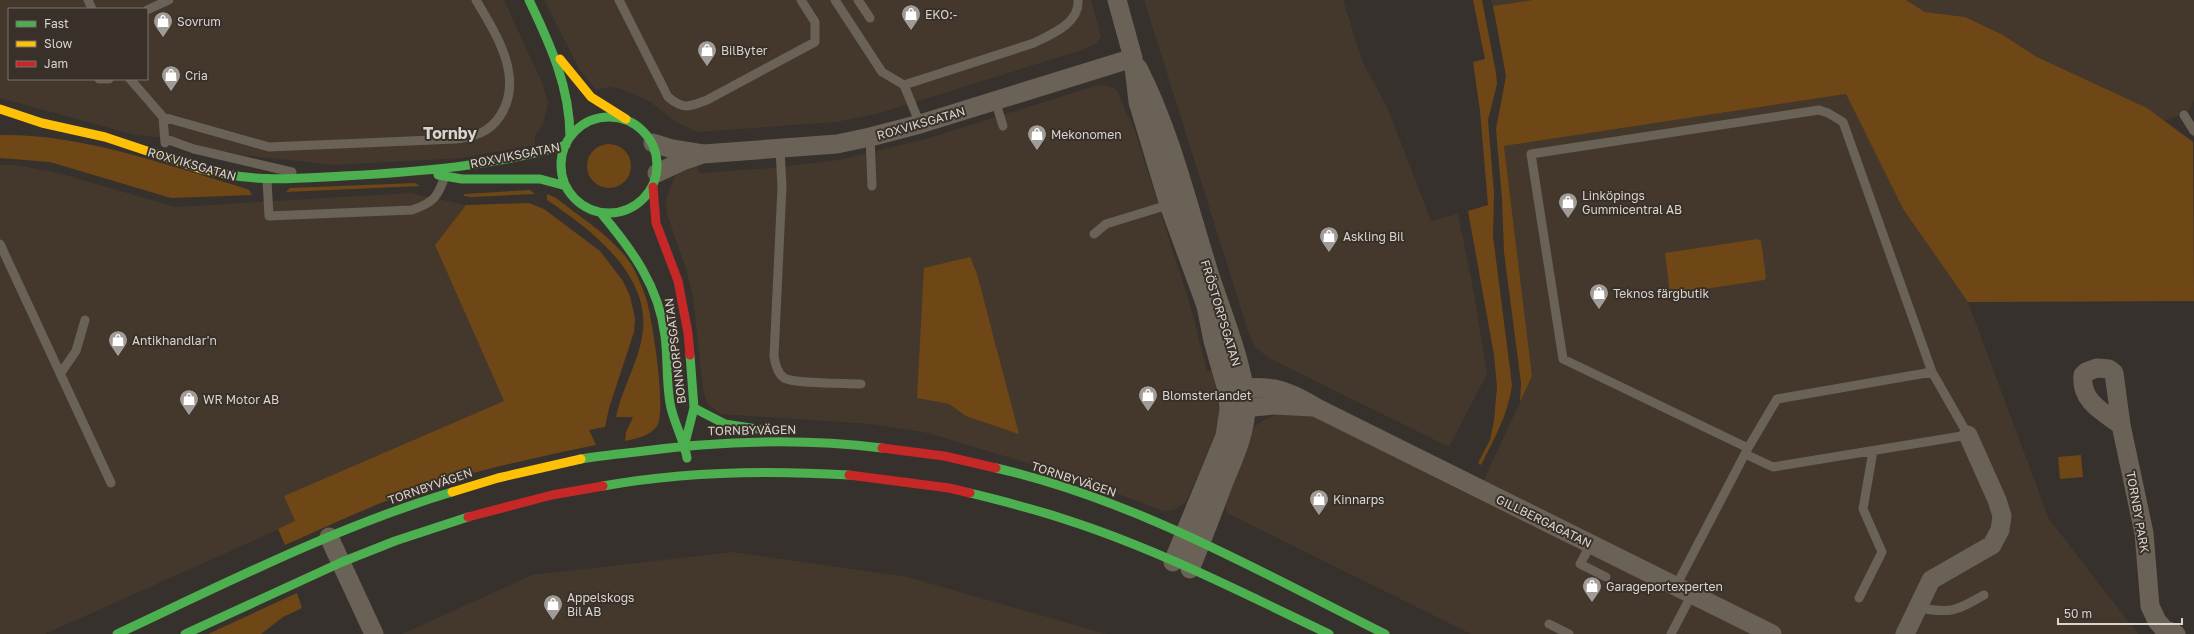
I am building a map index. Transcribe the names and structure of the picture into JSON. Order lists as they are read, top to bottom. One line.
{"streets":{"main road":["ROXVIKSGATAN","BONNORPSGATAN","TORNBYVÄGEN"],"street":["FRÖSTORPSGATAN","TORNBY PARK","GILLBERGAGATAN"]},"crossings":[["ROXVIKSGATAN","FRÖSTORPSGATAN"],["ROXVIKSGATAN","BONNORPSGATAN"],["FRÖSTORPSGATAN","TORNBYVÄGEN"],["FRÖSTORPSGATAN","GILLBERGAGATAN"],["BONNORPSGATAN","TORNBYVÄGEN"]],"districts":["Tornby"],"places":{"shop":["EKO:-","Sovrum","BilByter","Cria","Mekonomen","Linköpings Gummicentral AB","Askling Bil","Teknos färgbutik","Antikhandlar'n","Blomsterlandet","WR Motor AB","Kinnarps","Garageportexperten","Appelskogs Bil AB"]},"legend":["Fast","Slow","Jam"],"scale_bar":"50 m"}
